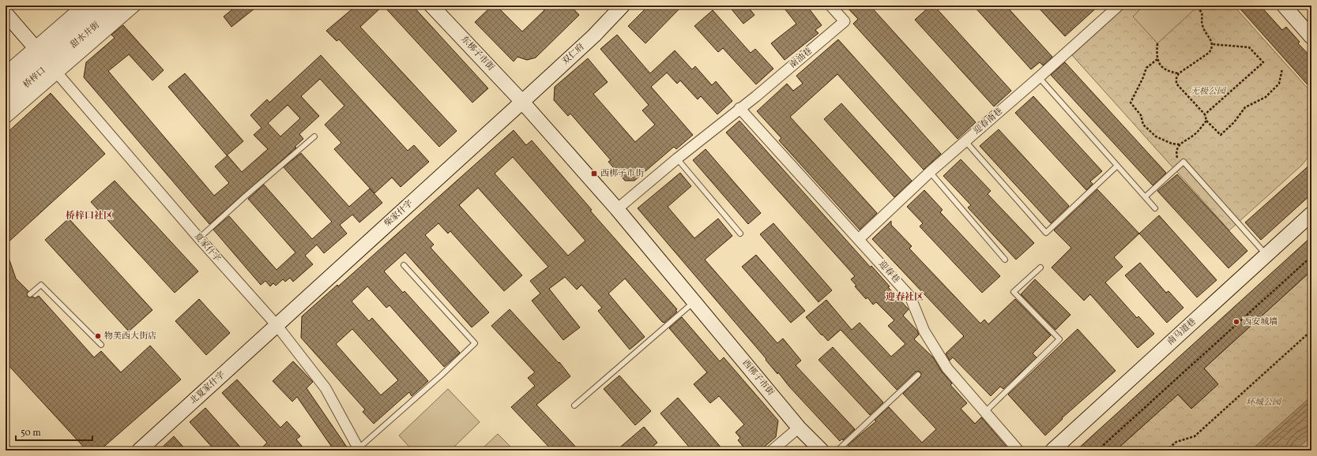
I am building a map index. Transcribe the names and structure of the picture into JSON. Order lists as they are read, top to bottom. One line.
{"streets":{"street":["甜水井街","东梆子市街","双仁府","南油巷","桥梓口","迎春南巷","柴家什字","夏家什字","迎春巷","南马道巷","西梆子市街","北夏家什字"]},"crossings":[["甜水井街","桥梓口"],["甜水井街","夏家什字"],["东梆子市街","双仁府"],["东梆子市街","柴家什字"],["东梆子市街","西梆子市街"],["双仁府","柴家什字"],["双仁府","西梆子市街"],["南油巷","迎春巷"],["桥梓口","夏家什字"],["迎春南巷","迎春巷"],["柴家什字","夏家什字"],["柴家什字","西梆子市街"],["柴家什字","北夏家什字"],["夏家什字","北夏家什字"]],"districts":["桥梓口社区","迎春社区"],"parks":["无极公园","环城公园"],"places":{"transit":["西梆子市街"],"other":["西安城墙","物美西大街店"]},"scale_bar":"50 m"}
